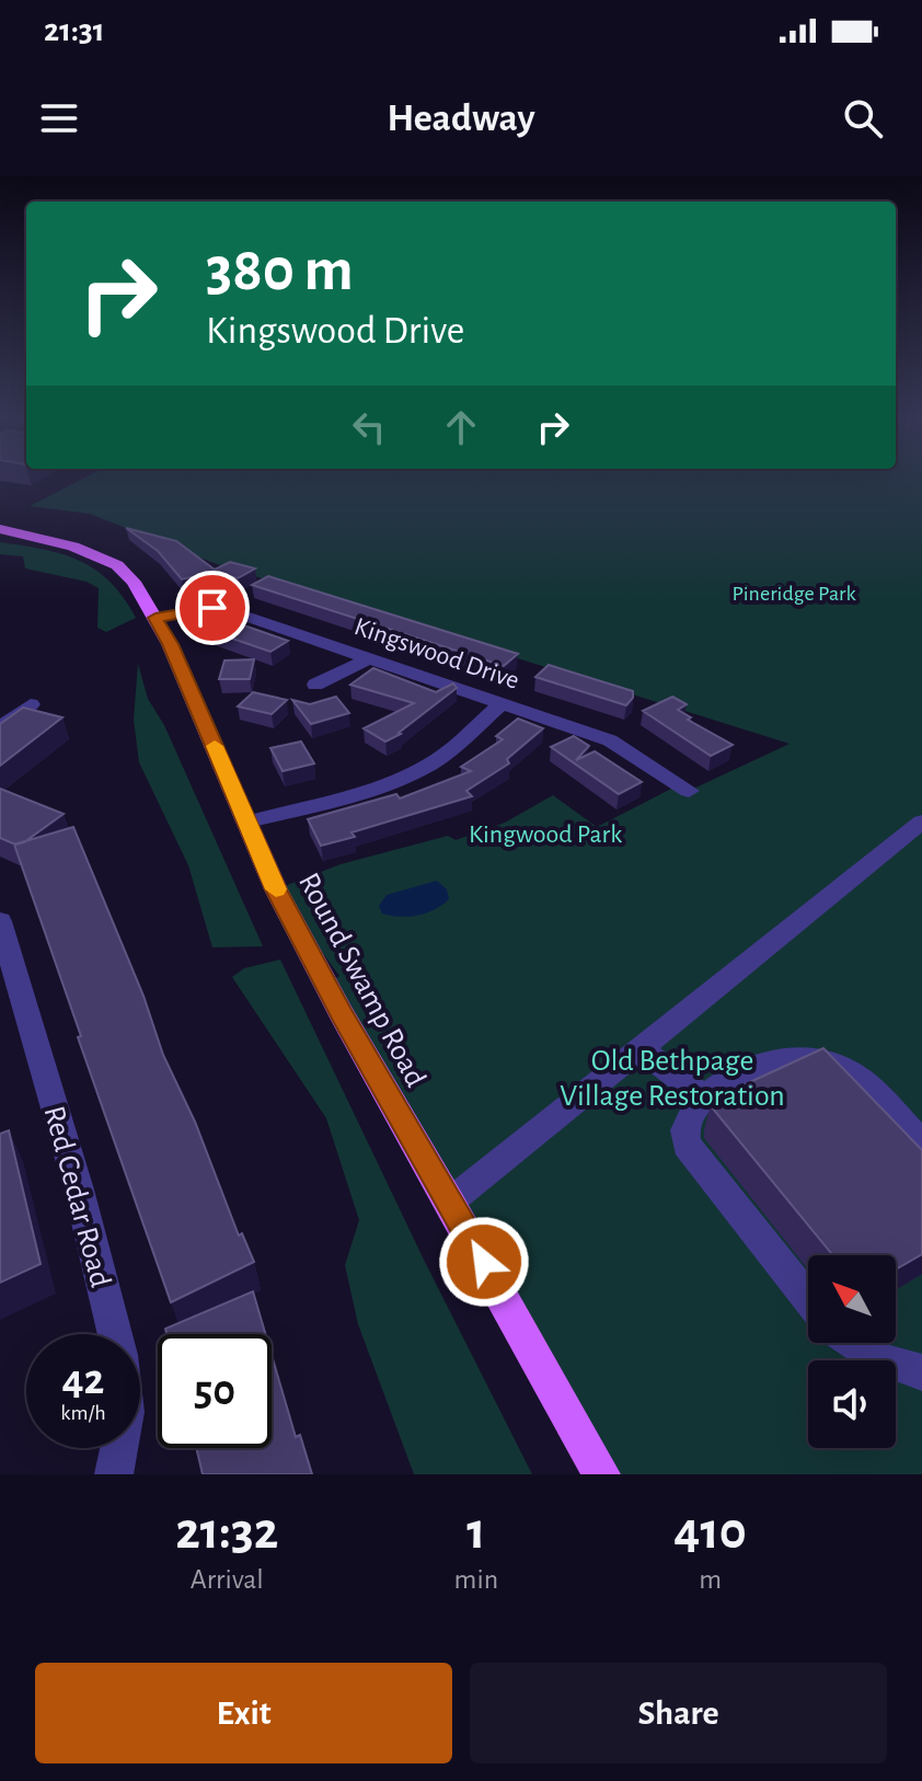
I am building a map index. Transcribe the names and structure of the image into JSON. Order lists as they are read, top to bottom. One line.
{"streets":{"main road":["Round Swamp Road"],"street":["Kingswood Drive","Red Cedar Road"]},"crossings":[["Kingswood Drive","Round Swamp Road"]],"parks":["Pineridge Park","Kingwood Park","Old Bethpage Village Restoration"],"north":"top left","page":{"status":"21:31","header":"Headway","turn":["380 m","Kingswood Drive"],"speed":"42 km/h","limit":"50","eta":["21:32","Arrival","1","min","410","m"],"buttons":["Exit","Share"]}}
